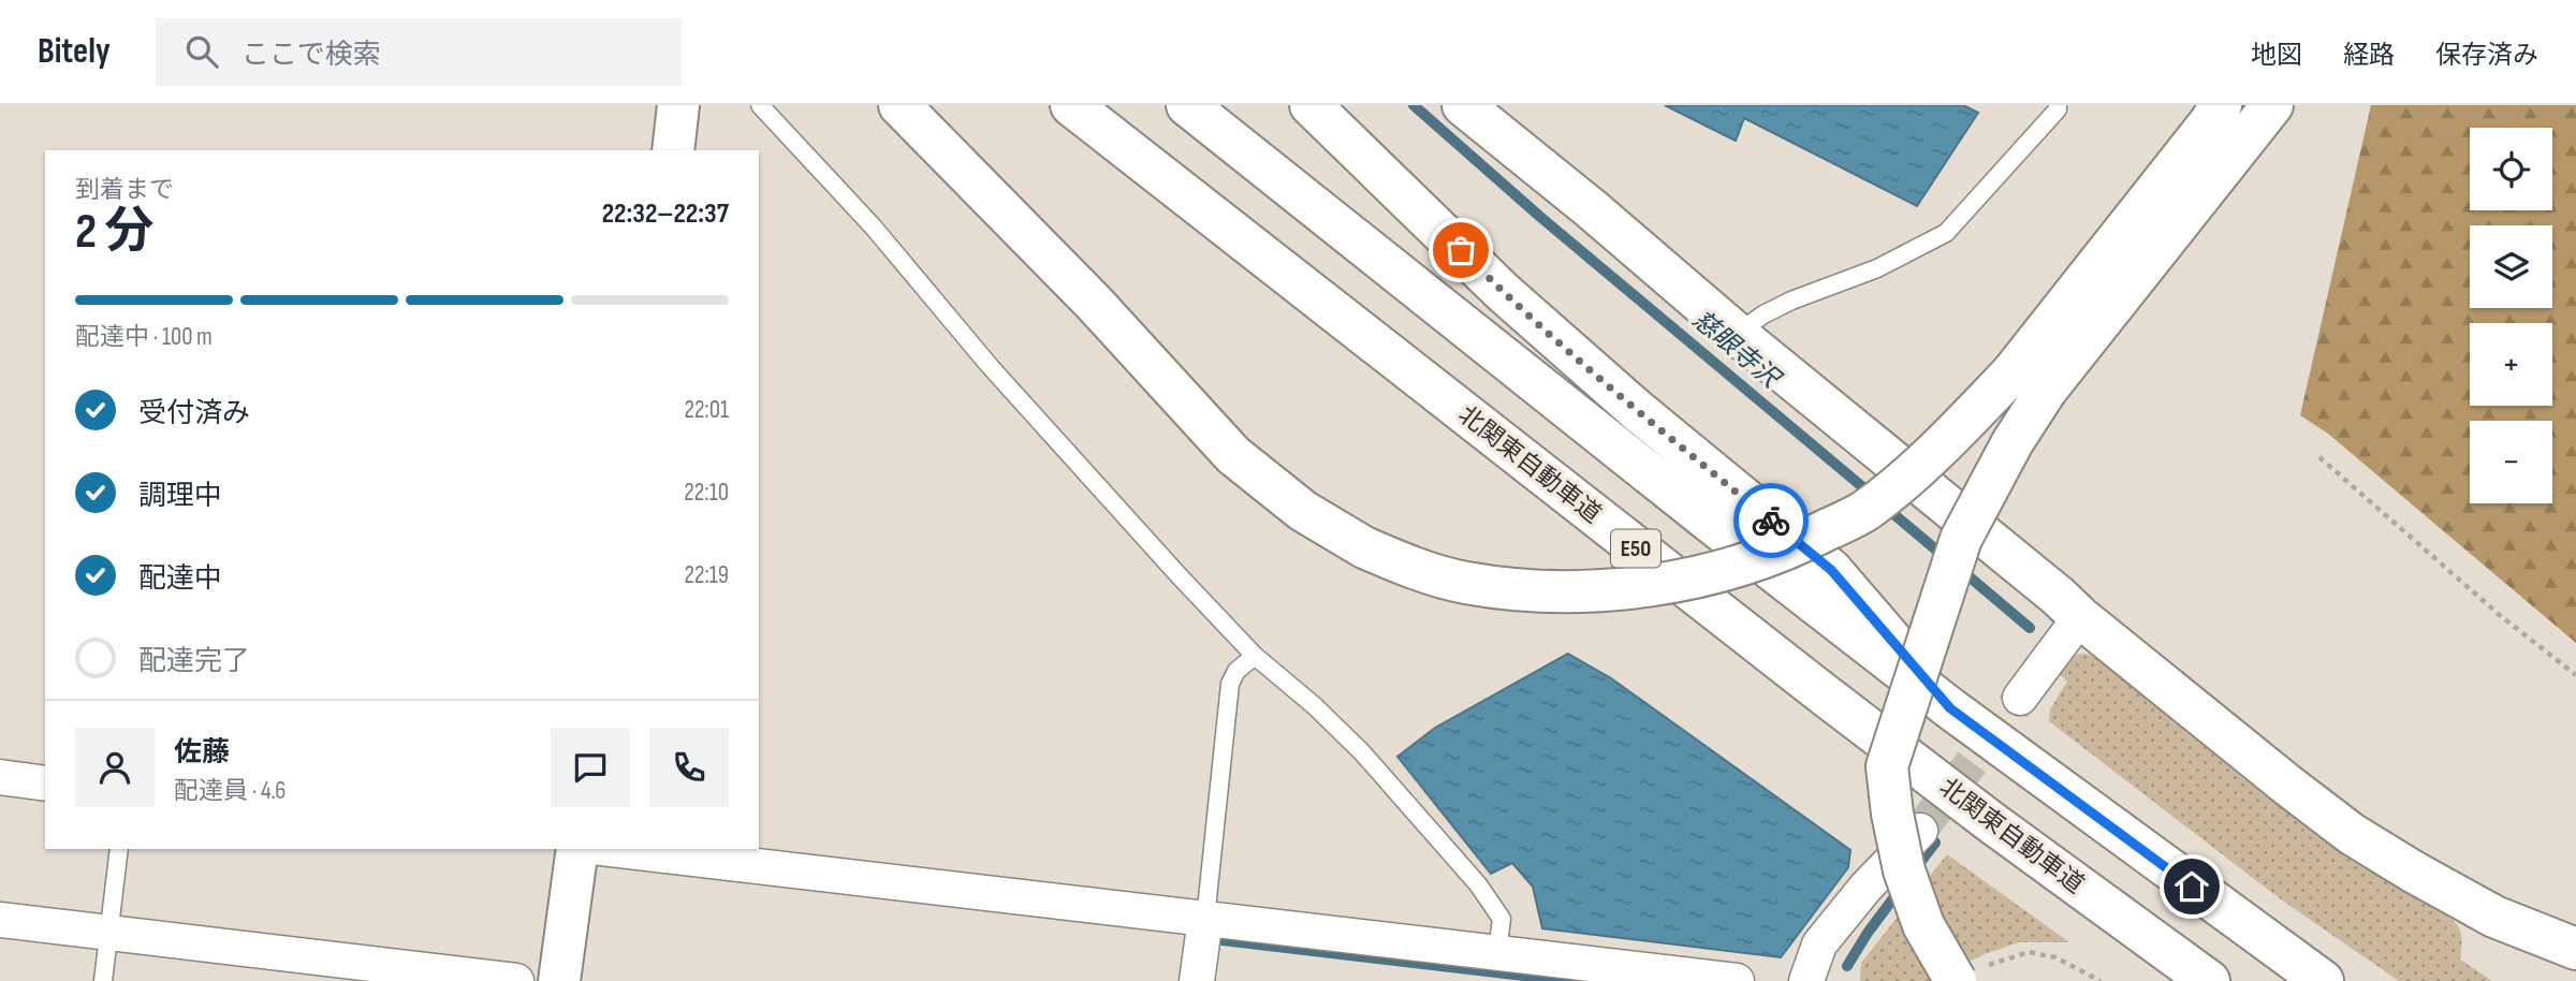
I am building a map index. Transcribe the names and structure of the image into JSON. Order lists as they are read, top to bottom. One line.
{"streets":{"main road":["北関東自動車道","E50"]},"water":["慈眼寺沢"],"page":{"header":"Bitely","search":"ここで検索","nav":["地図","経路","保存済み"],"map_buttons":["+","−"],"heading":["2 分","到着まで","22:32–22:37"],"panel":["佐藤","配達員 · 4.6"],"bar":"配達中 · 100 m","list":[["受付済み","22:01"],["調理中","22:10"],["配達中","22:19"],"配達完了"]}}
